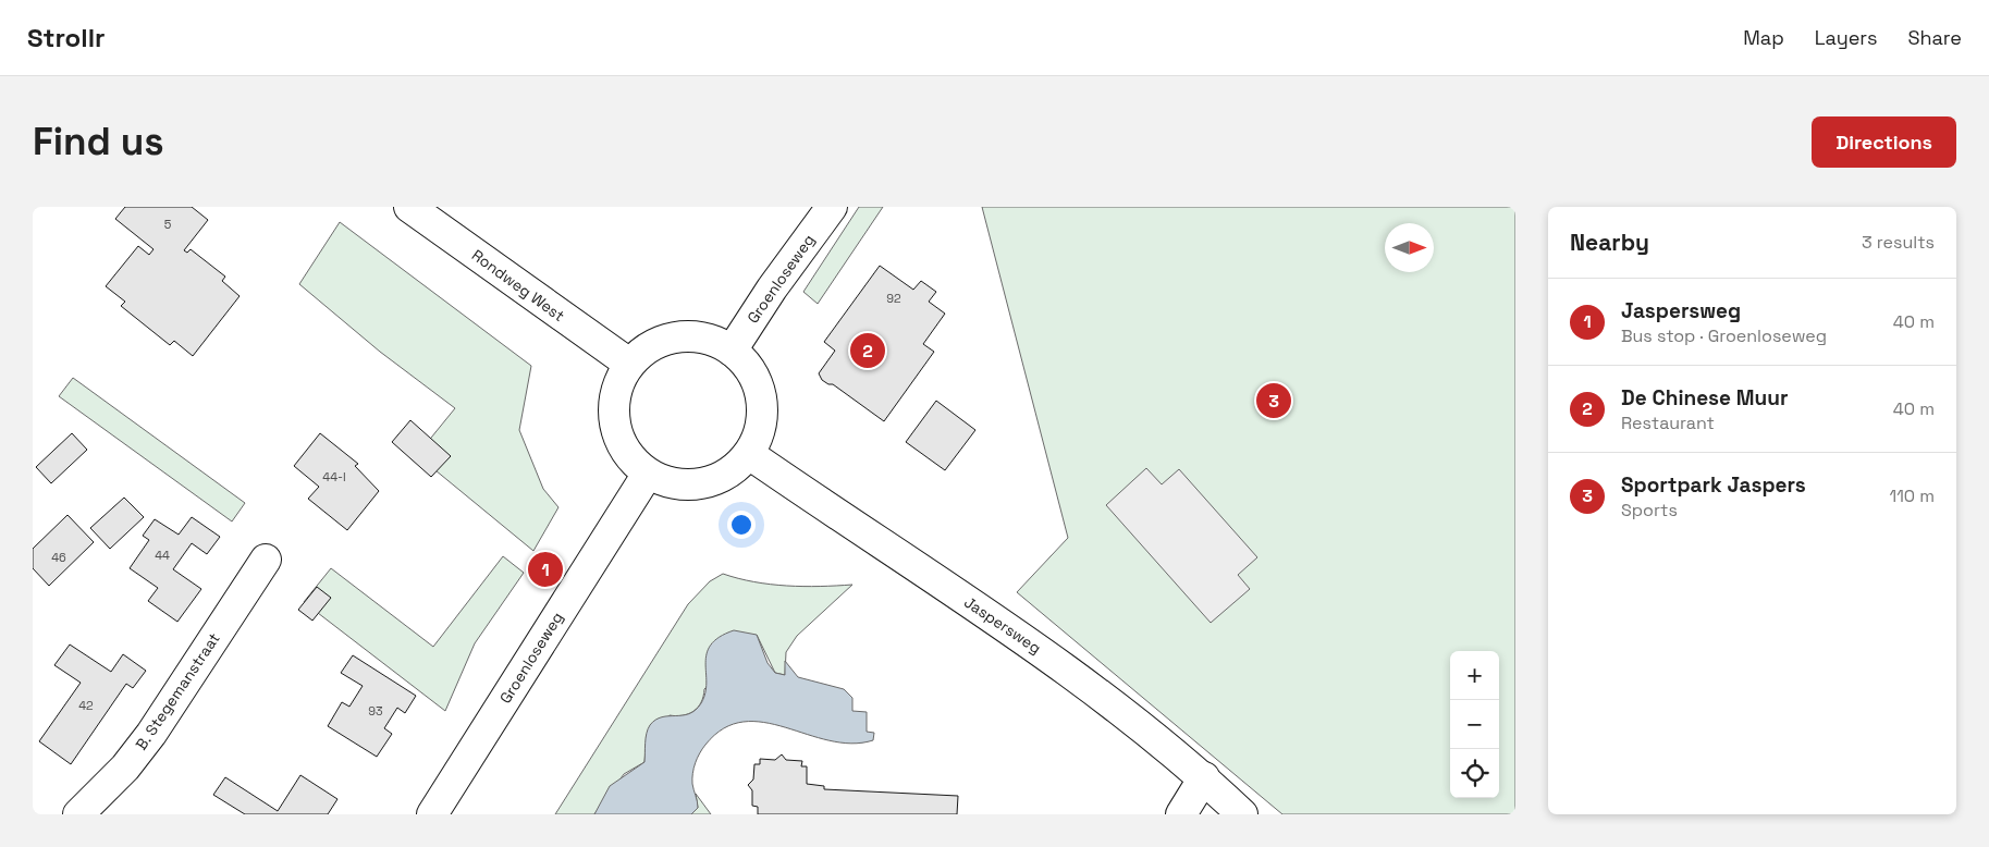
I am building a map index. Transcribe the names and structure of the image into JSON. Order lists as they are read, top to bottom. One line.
{"streets":{"main road":["Groenloseweg","Rondweg West","Jaspersweg","B. Stegemanstraat"]},"crossings":[["Groenloseweg","Rondweg West"],["Groenloseweg","Jaspersweg"],["Rondweg West","Jaspersweg"]],"house_numbers":["5","92","44-I","44","46","42","93"],"north":"right","page":{"header":"Strollr","nav":["Map","Layers","Share"],"buttons":"Directions","title":"Find us","heading":["Nearby","3 results"],"list":[{"mark":"1","name":"Jaspersweg","note":"Bus stop · Groenloseweg","value":"40 m"},{"mark":"2","name":"De Chinese Muur","note":"Restaurant","value":"40 m"},{"mark":"3","name":"Sportpark Jaspers","note":"Sports","value":"110 m"}],"pins":["2","3","1"],"map_buttons":["+","−"]}}
